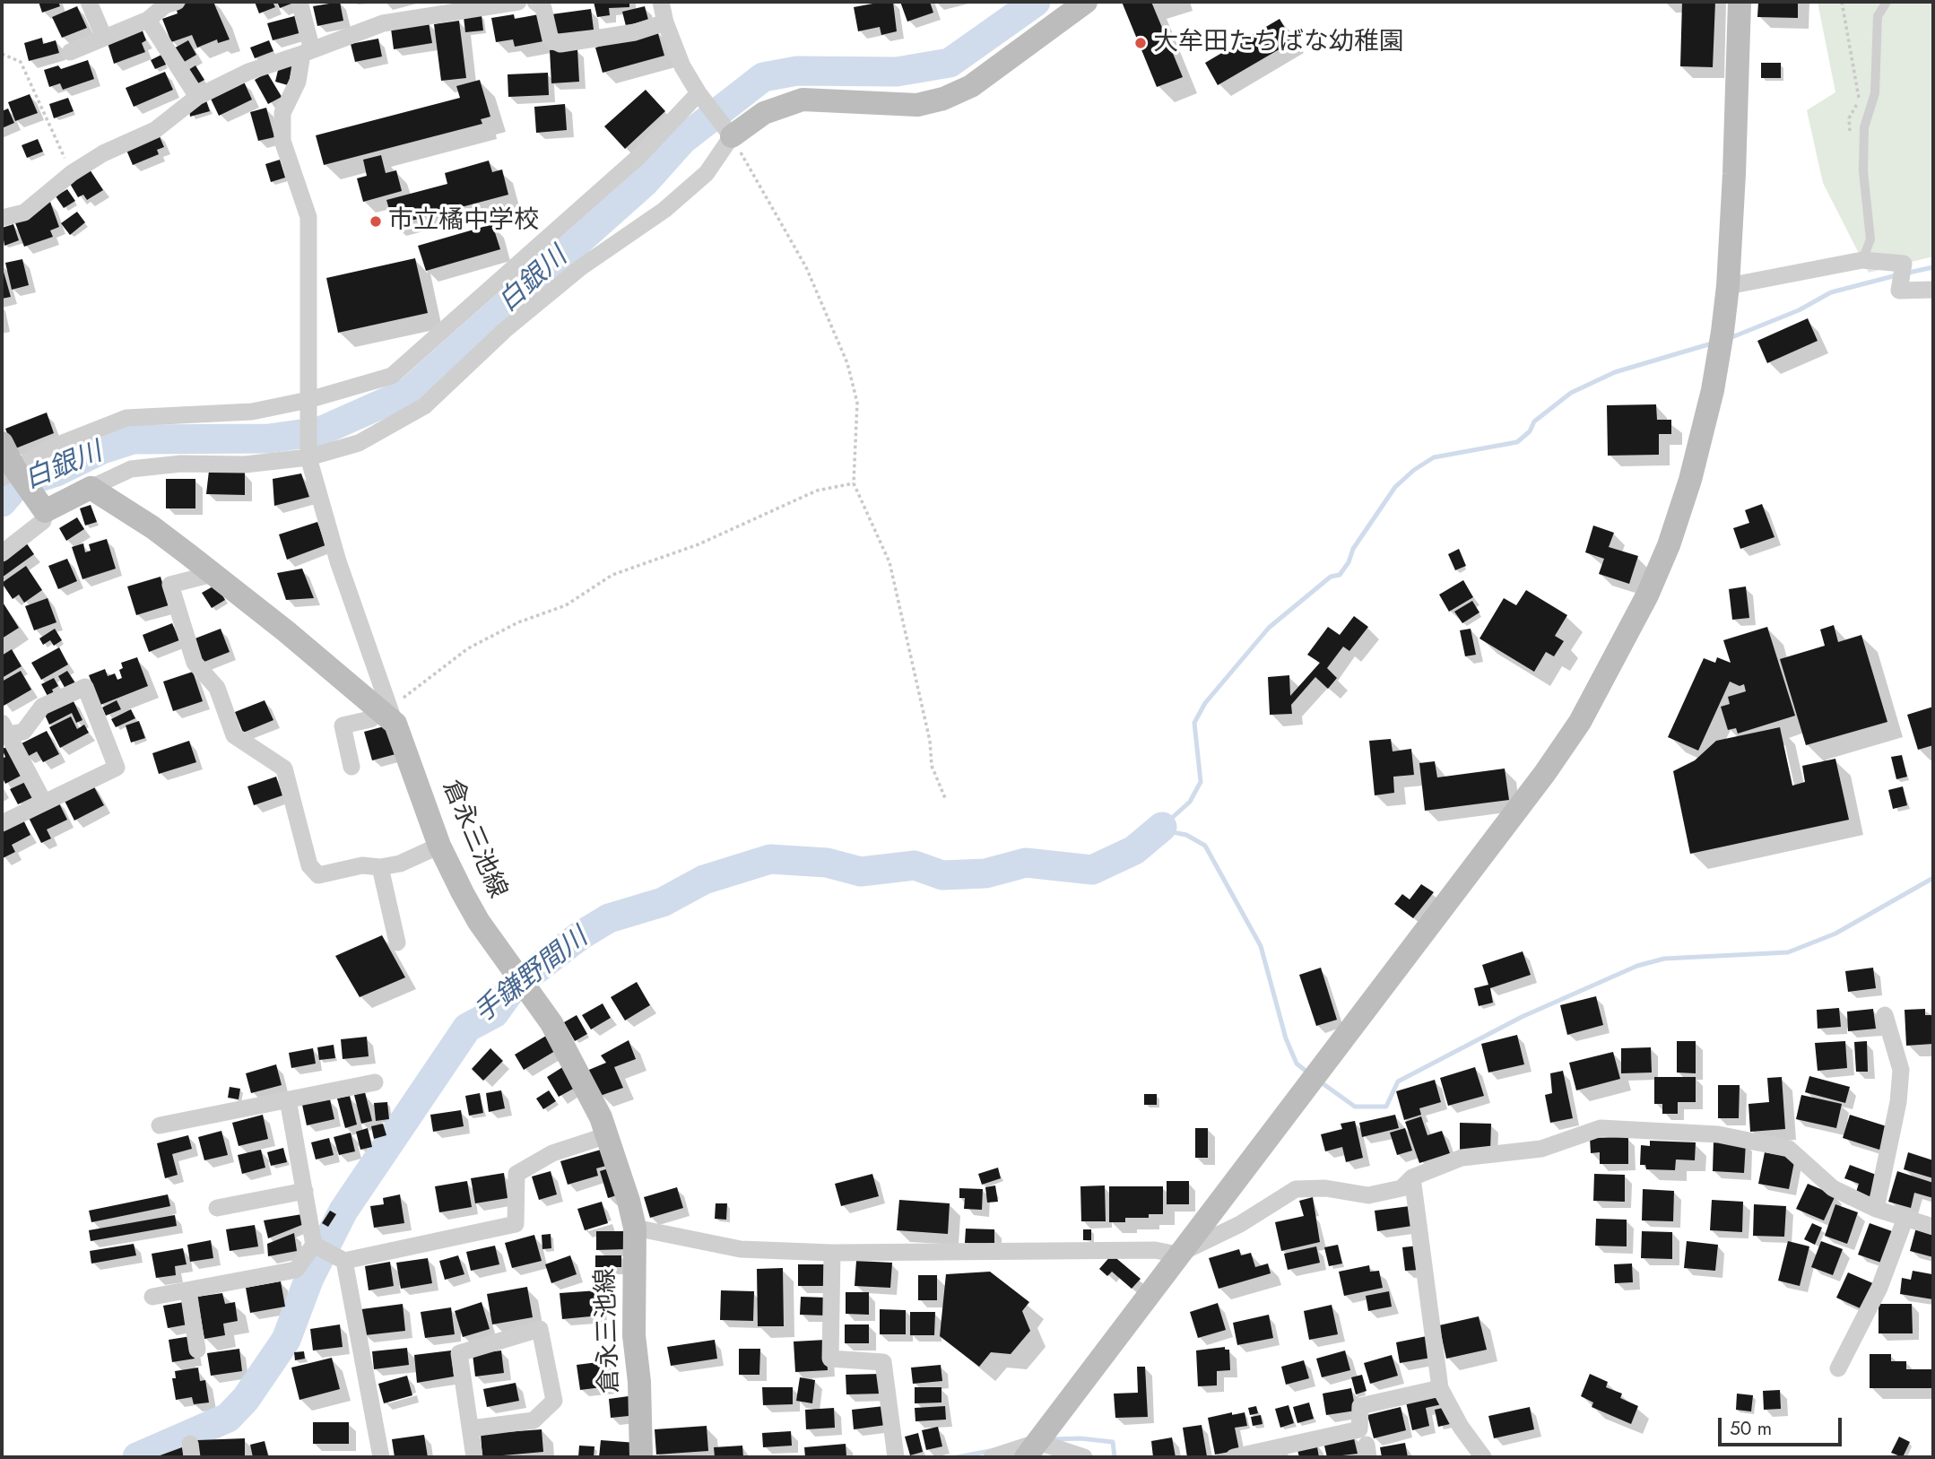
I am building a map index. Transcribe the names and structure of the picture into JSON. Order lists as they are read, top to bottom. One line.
{"streets":{"street":["倉永三池線"]},"water":["白銀川","手鎌野間川"],"places":["大牟田たちばな幼稚園","市立橘中学校"],"scale_bar":"50 m"}
